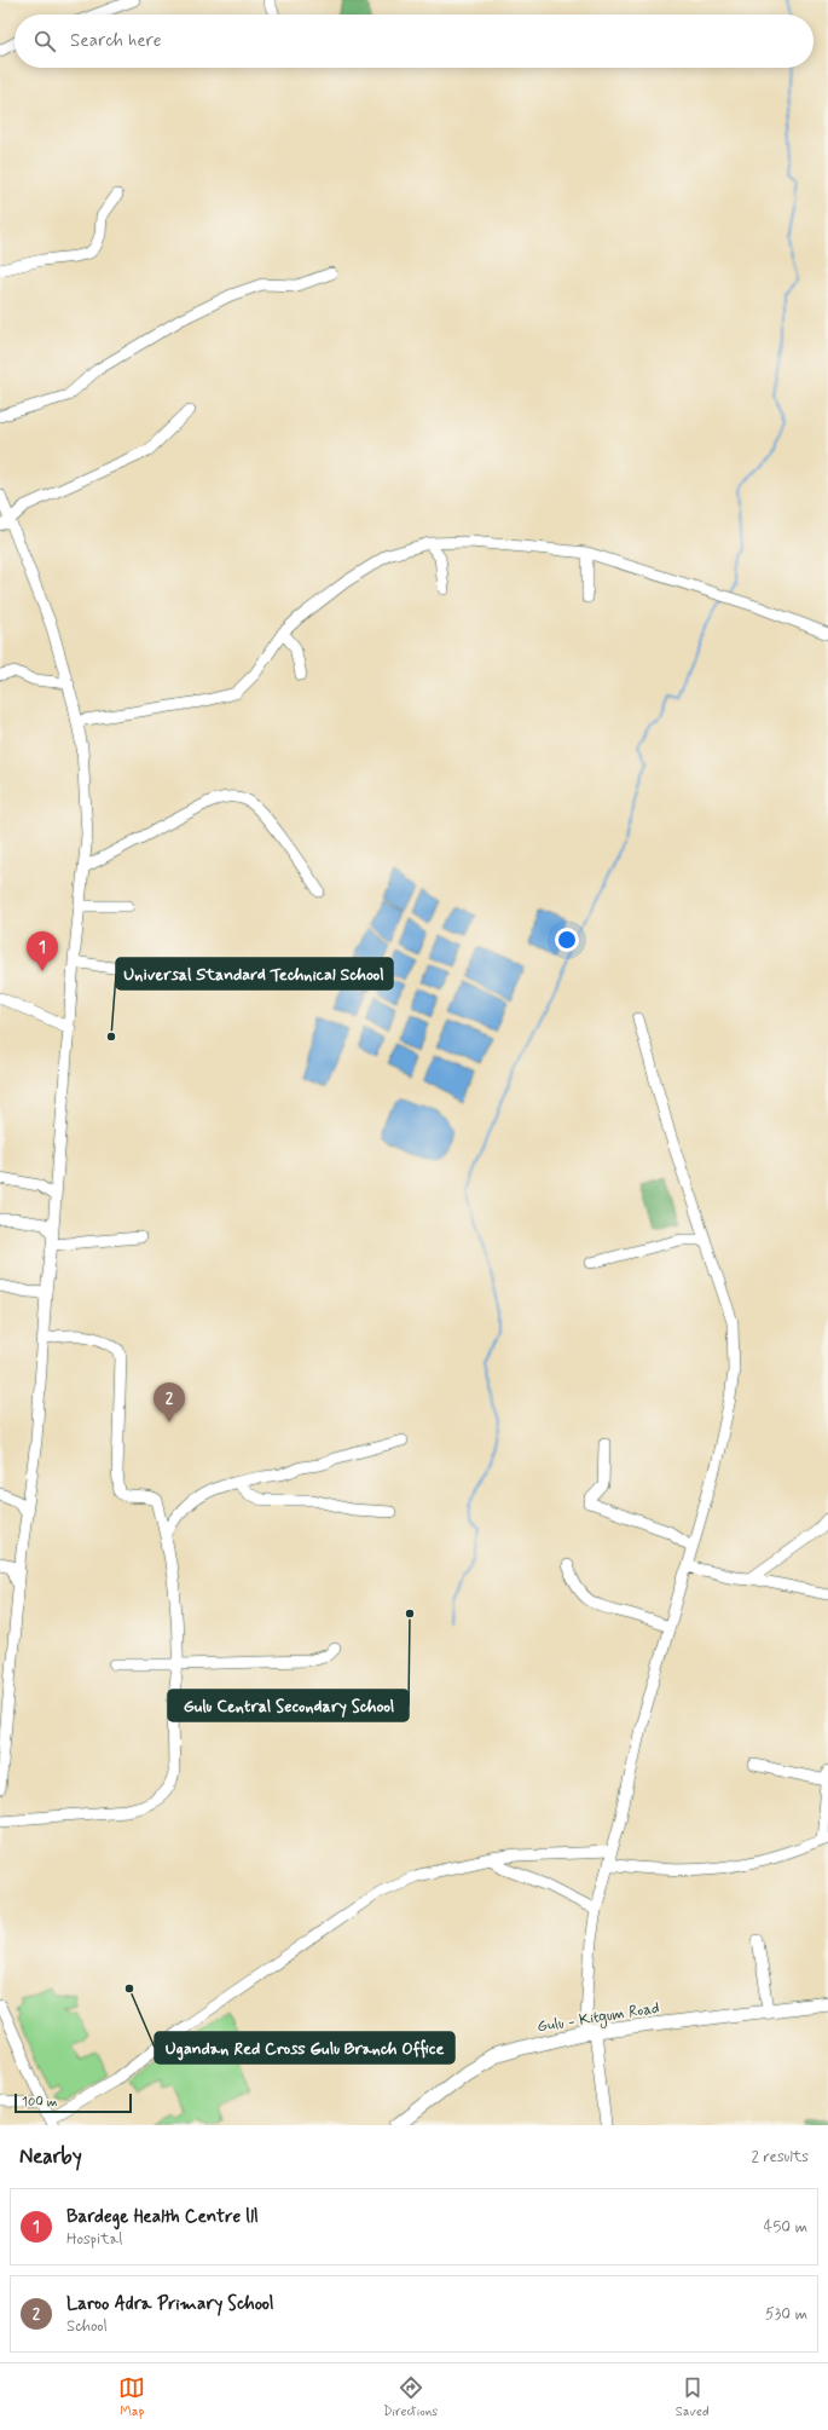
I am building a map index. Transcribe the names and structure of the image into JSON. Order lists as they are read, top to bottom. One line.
{"streets":{"main road":["Gulu - Kitgum Road"]},"places":["Universal Standard Technical School","Gulu Central Secondary School","Ugandan Red Cross Gulu Branch Office"],"scale_bar":"100 m","page":{"search":"Search here","pins":["1","2"],"scale":"100 m","heading":["Nearby","2 results"],"list":[{"mark":"1","name":"Bardege Health Centre lll","note":"Hospital","value":"450 m"},{"mark":"2","name":"Laroo Adra Primary School","note":"School","value":"530 m"}],"nav":["Map","Directions","Saved"]}}
